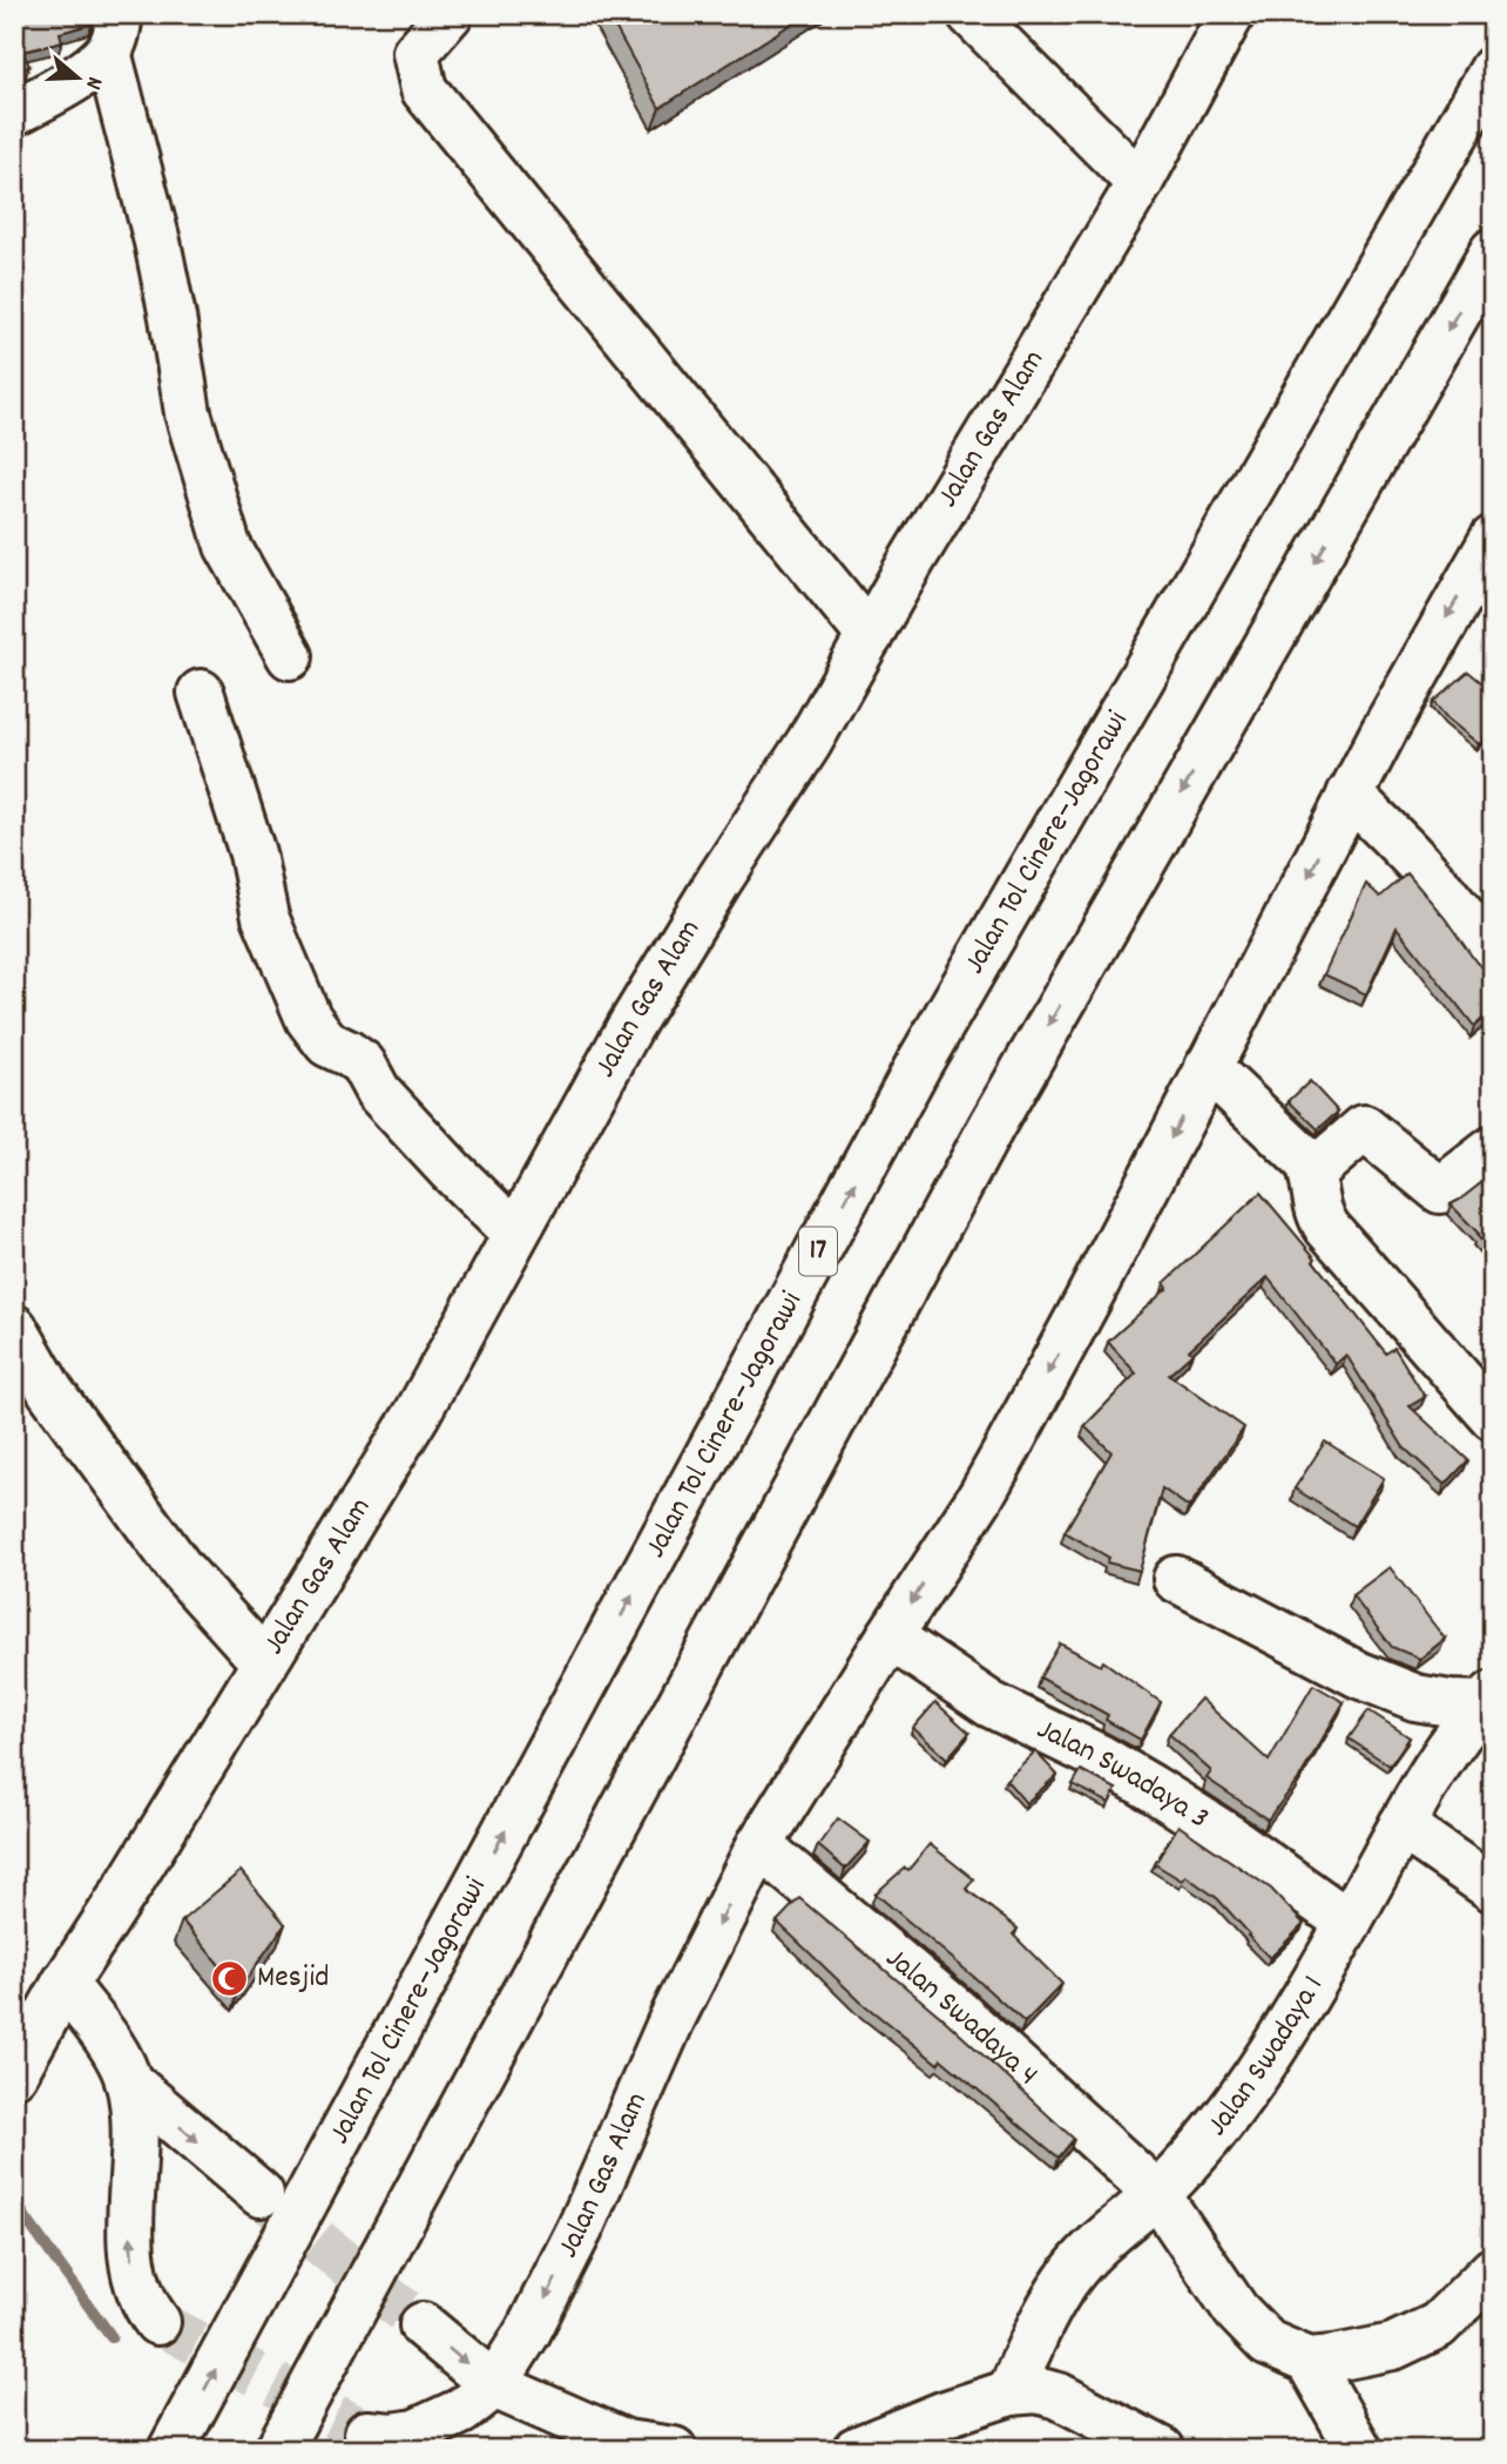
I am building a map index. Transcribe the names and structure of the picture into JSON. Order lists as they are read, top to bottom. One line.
{"streets":{"main road":["Jalan Gas Alam","Jalan Tol Cinere–Jagorawi","17","Jalan Swadaya 3","Jalan Swadaya 4","Jalan Swadaya 1"]},"crossings":[["Jalan Gas Alam","Jalan Swadaya 3"],["Jalan Gas Alam","Jalan Swadaya 4"],["Jalan Swadaya 3","Jalan Swadaya 1"],["Jalan Swadaya 4","Jalan Swadaya 1"]],"places":{"mosque":["Mesjid"]},"north":"right"}
